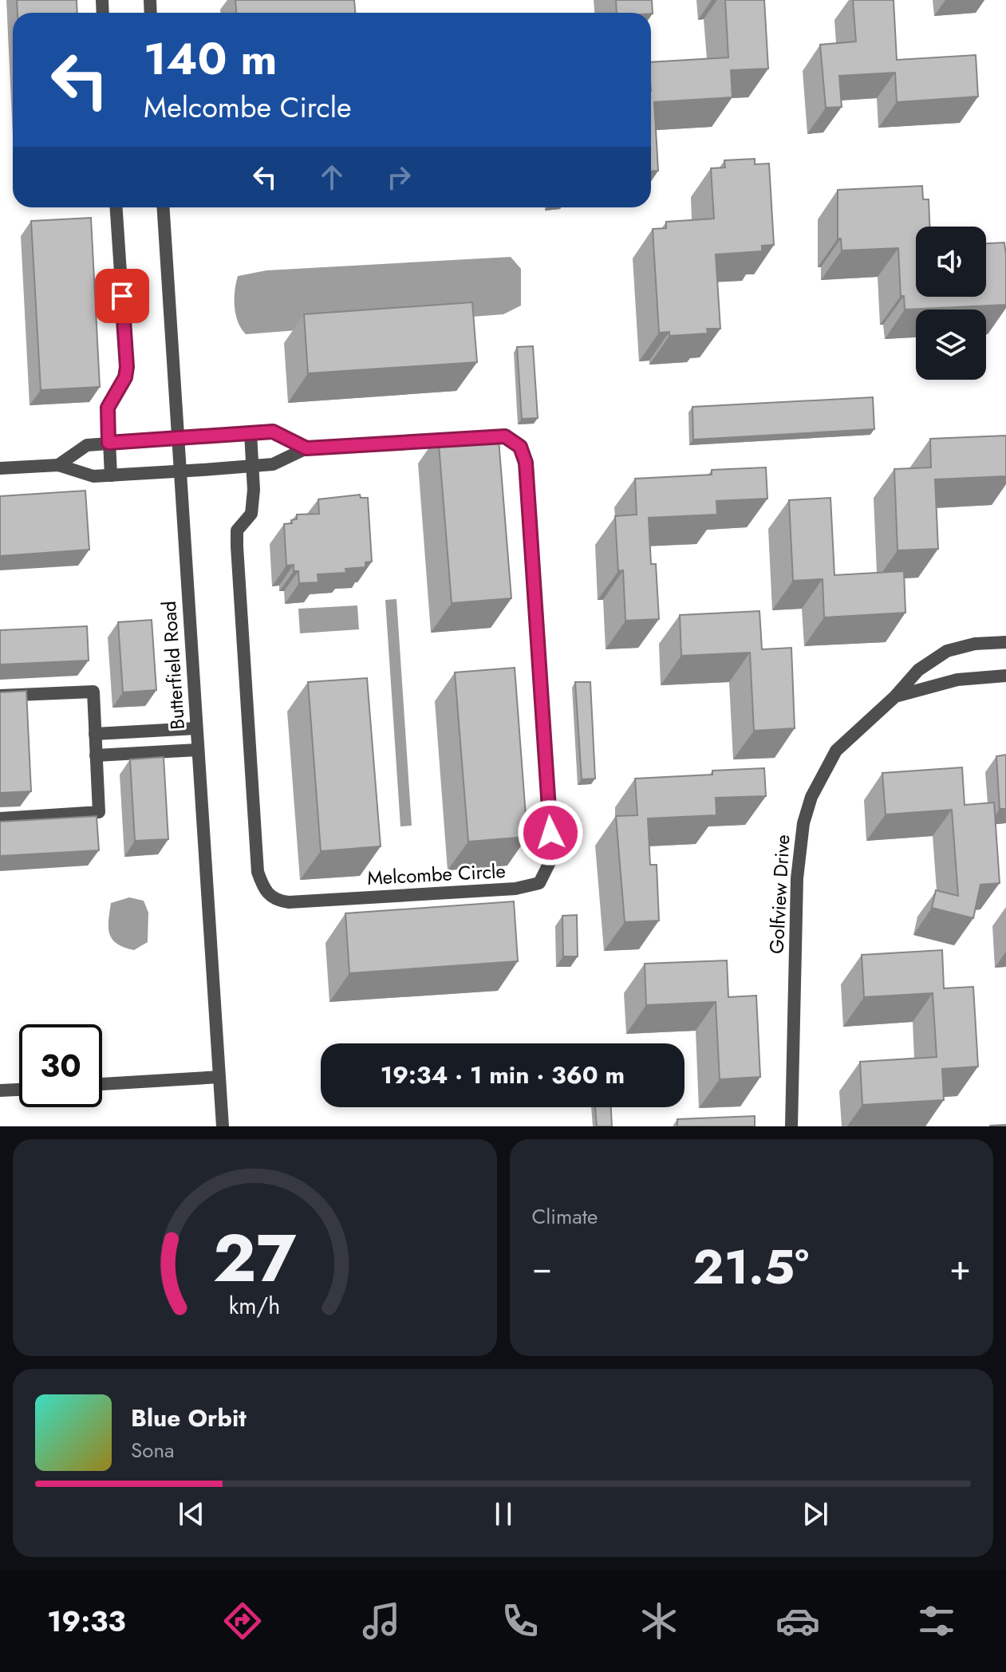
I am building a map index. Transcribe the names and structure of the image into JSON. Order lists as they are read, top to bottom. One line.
{"streets":{"street":["Butterfield Road","Melcombe Circle","Golfview Drive"]},"crossings":[["Butterfield Road","Melcombe Circle"]],"page":{"turn":["140 m","Melcombe Circle"],"limit":"30","trip":"19:34 · 1 min · 360 m","tile":"Climate","heat":["−","21.5°","+"],"song":["Blue Orbit","Sona"],"tabs":"19:33","gauge":["27","km/h"]}}
